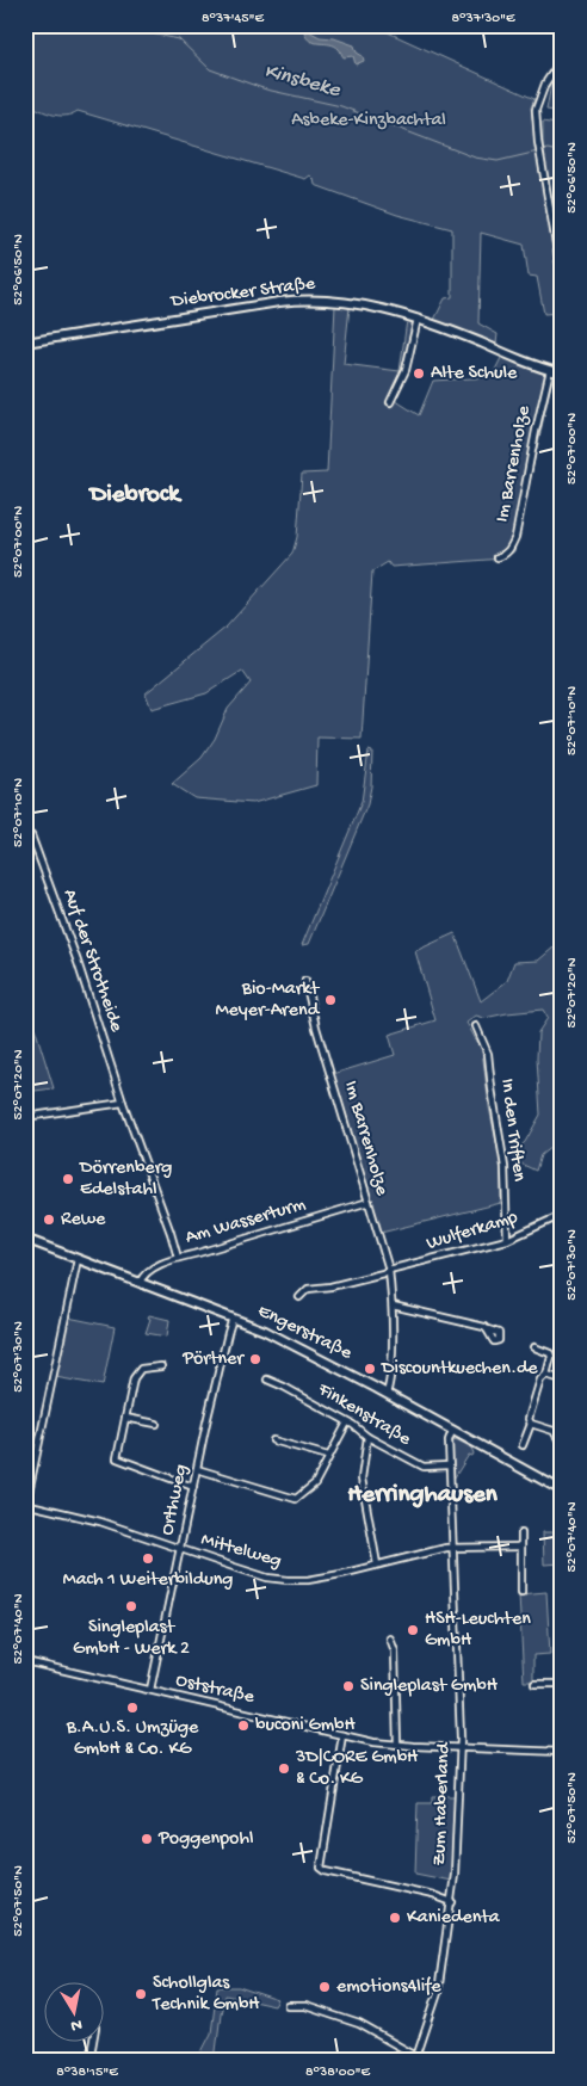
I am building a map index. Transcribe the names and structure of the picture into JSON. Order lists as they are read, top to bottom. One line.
{"streets":{"main road":["Diebrocker Straße","Engerstraße"],"street":["Im Barrenholze","Auf der Strotheide","In den Triften","Am Wasserturm","Wulferkamp","Finkenstraße","Orthweg","Mittelweg","Oststraße","Zum Haberland"]},"crossings":[["Diebrocker Straße","Im Barrenholze"],["Im Barrenholze","Am Wasserturm"],["Im Barrenholze","Wulferkamp"],["Im Barrenholze","Engerstraße"],["Auf der Strotheide","Am Wasserturm"],["In den Triften","Wulferkamp"],["Am Wasserturm","Engerstraße"],["Engerstraße","Orthweg"],["Engerstraße","Zum Haberland"],["Finkenstraße","Zum Haberland"],["Orthweg","Mittelweg"],["Orthweg","Oststraße"],["Mittelweg","Zum Haberland"],["Oststraße","Zum Haberland"]],"districts":["Diebrock","Herringhausen"],"water":["Kinsbeke"],"parks":["Asbeke-Kinzbachtal"],"places":["Alte Schule","Bio-Markt Meyer-Arend","Dörrenberg Edelstahl","Rewe","Pörtner","Discountkuechen.de","Mach 1 Weiterbildung","Singleplast GmbH - Werk 2","HSH-Leuchten GmbH","Singleplast GmbH","B.A.U.S. Umzüge GmbH & Co. KG","buconi GmbH","3D|CORE GmbH & Co. KG","Poggenpohl","Kaniedenta","emotions4life","Schollglas Technik GmbH"],"north":"bottom","coordinates":["8°37'45\"E","8°37'30\"E","52°06'50\"N","52°07'00\"N","52°07'10\"N","52°07'20\"N","52°07'30\"N","52°07'40\"N","52°07'50\"N","8°38'15\"E","8°38'00\"E"]}
